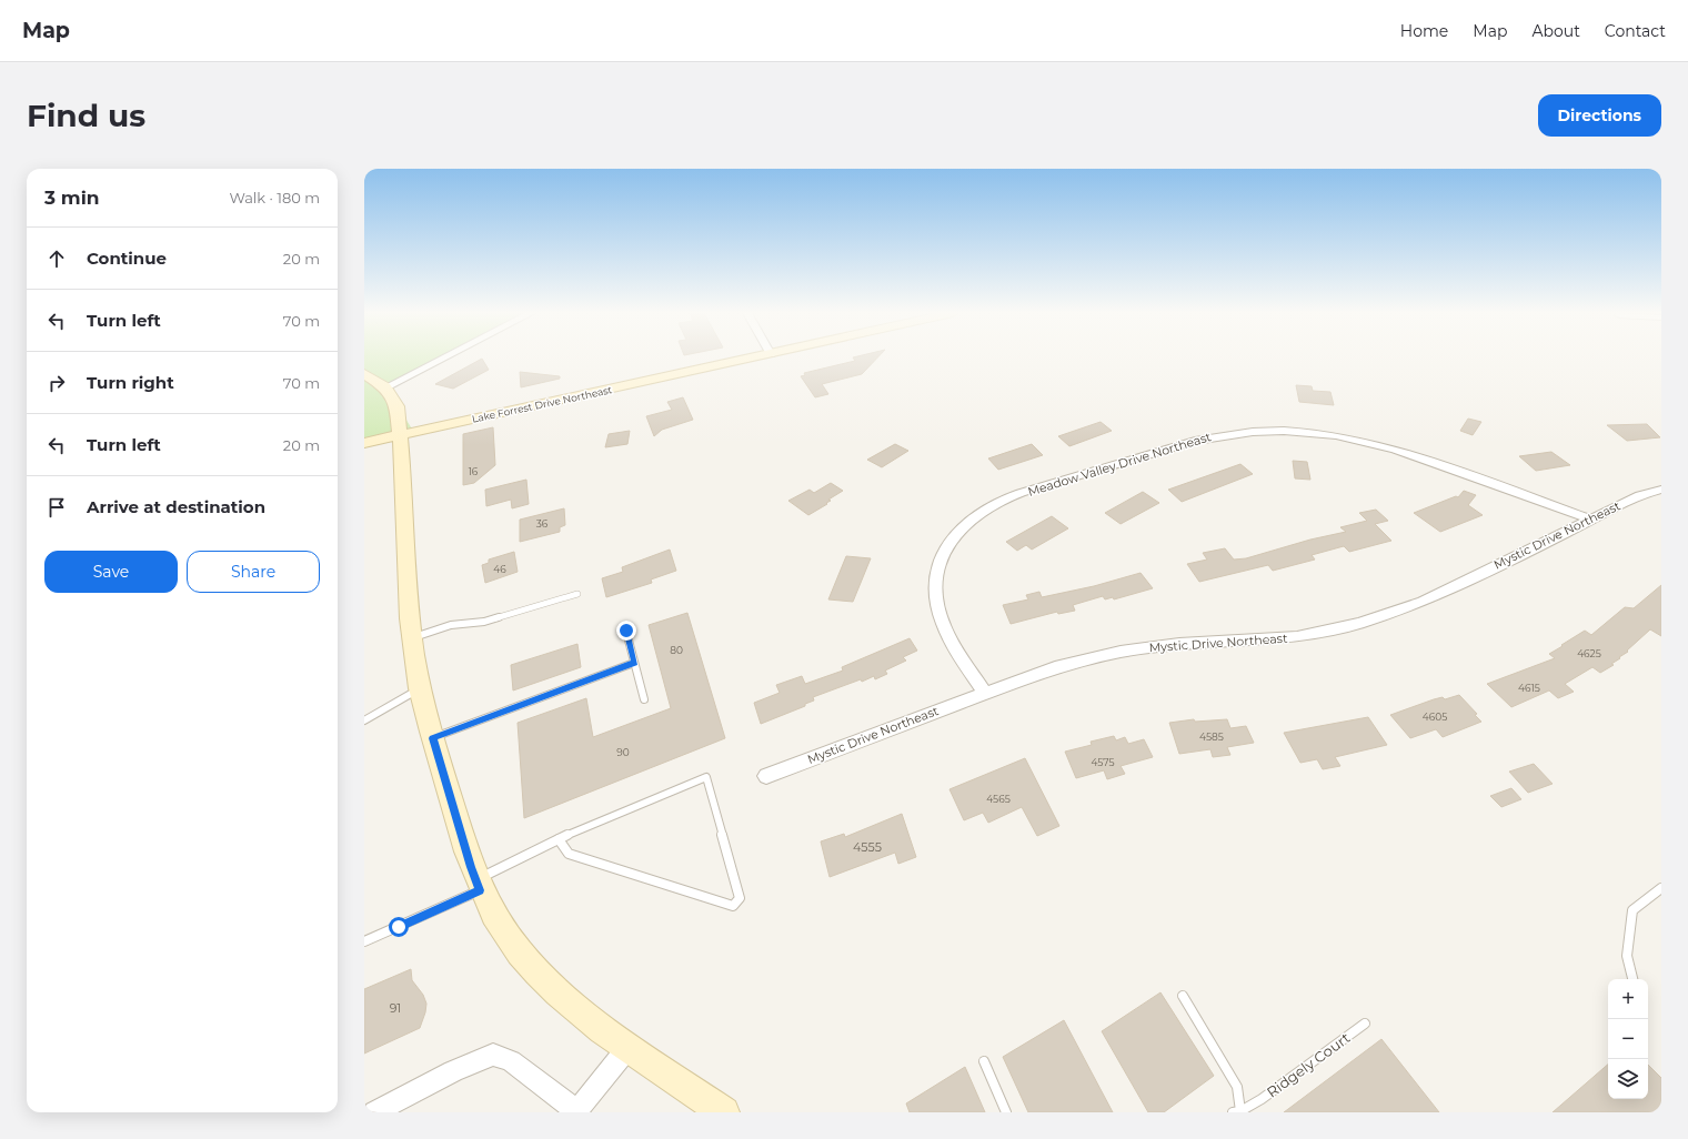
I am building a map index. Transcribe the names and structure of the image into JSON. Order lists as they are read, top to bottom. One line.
{"streets":{"street":["Lake Forrest Drive Northeast","Meadow Valley Drive Northeast","Mystic Drive Northeast"],"lane":["Ridgely Court"]},"crossings":[["Meadow Valley Drive Northeast","Mystic Drive Northeast"]],"house_numbers":["16","36","46","80","4625","4615","4605","4585","90","4575","4565","4555","91"],"page":{"header":"Map","nav":["Home","Map","About","Contact"],"buttons":["Directions",["Save","Share"]],"title":"Find us","heading":["3 min","Walk · 180 m"],"list":[["Continue","20 m"],["Turn left","70 m"],["Turn right","70 m"],["Turn left","20 m"],"Arrive at destination"],"map_buttons":["+","−"]}}
